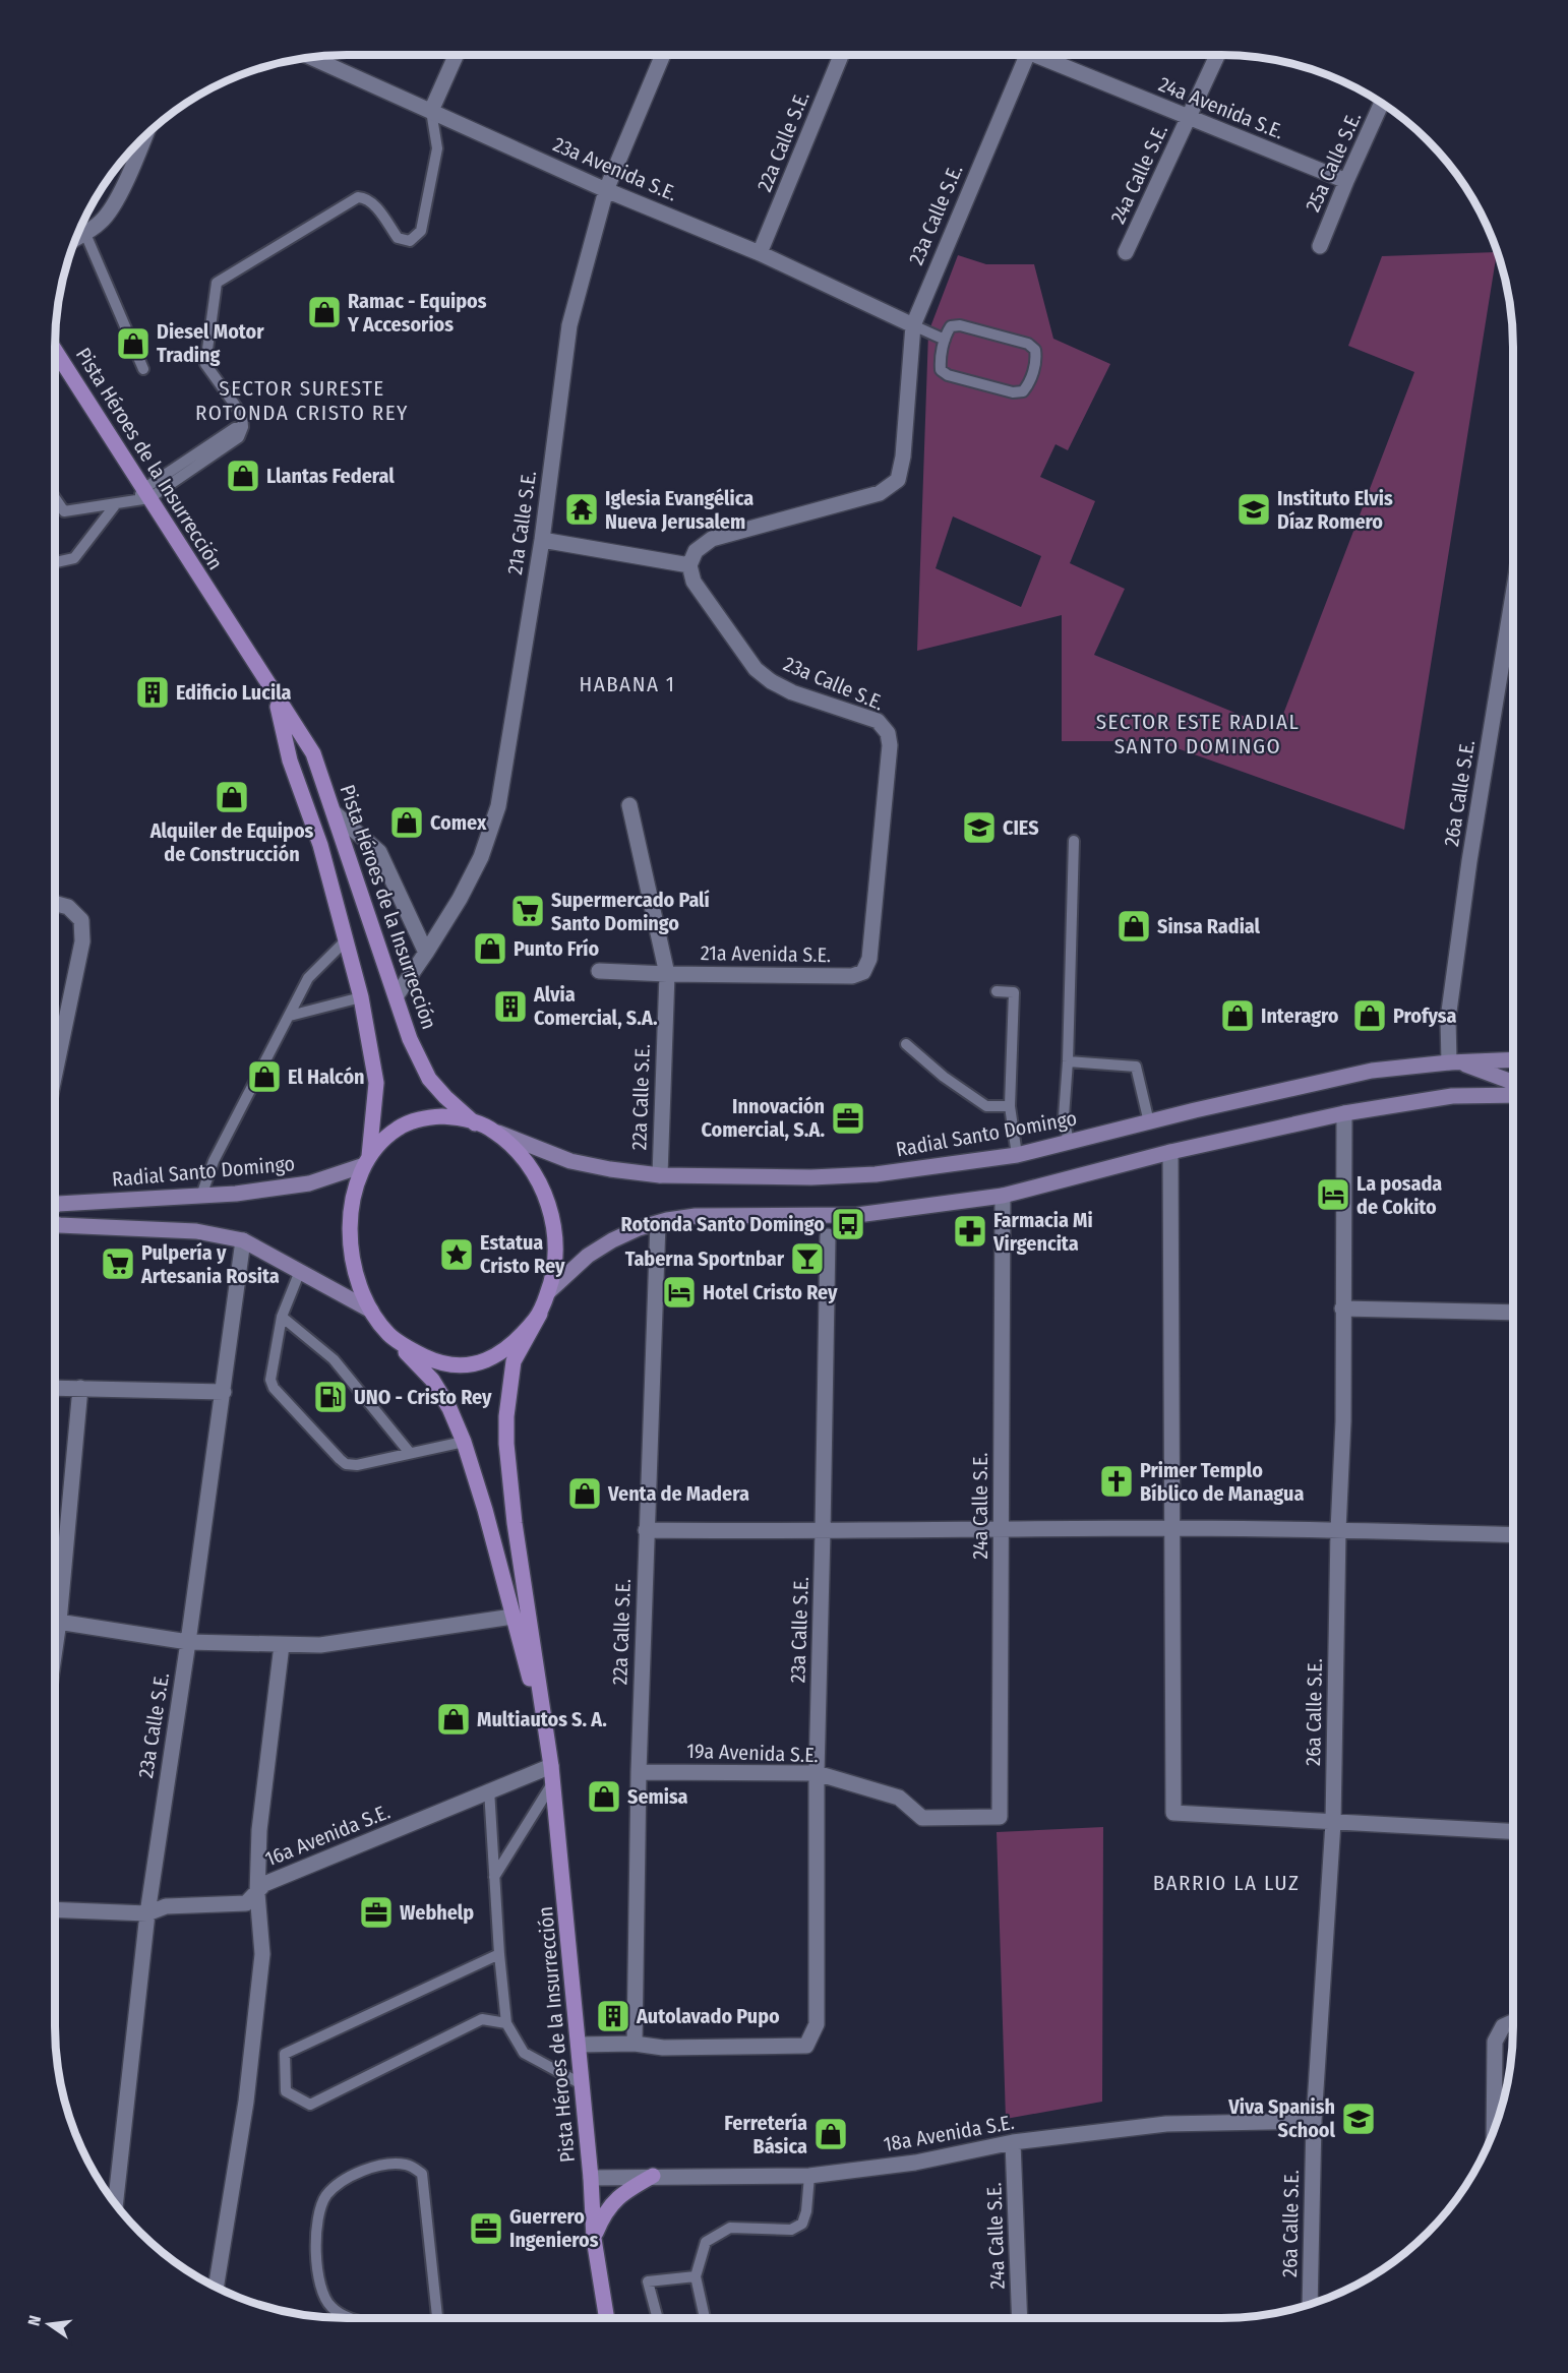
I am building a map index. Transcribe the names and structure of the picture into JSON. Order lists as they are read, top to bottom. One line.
{"streets":{"main road":["Pista Héroes de la Insurrección","Radial Santo Domingo"],"street":["24a Avenida S.E.","22a Calle S.E.","25a Calle S.E.","23a Avenida S.E.","24a Calle S.E.","23a Calle S.E.","21a Calle S.E.","26a Calle S.E.","21a Avenida S.E.","19a Avenida S.E.","16a Avenida S.E.","18a Avenida S.E."]},"crossings":[["24a Avenida S.E.","25a Calle S.E."],["24a Avenida S.E.","24a Calle S.E."],["22a Calle S.E.","23a Avenida S.E."],["22a Calle S.E.","23a Calle S.E."],["22a Calle S.E.","21a Avenida S.E."],["22a Calle S.E.","Radial Santo Domingo"],["22a Calle S.E.","19a Avenida S.E."],["23a Avenida S.E.","23a Calle S.E."],["23a Avenida S.E.","21a Calle S.E."],["24a Calle S.E.","19a Avenida S.E."],["24a Calle S.E.","18a Avenida S.E."],["23a Calle S.E.","21a Avenida S.E."],["23a Calle S.E.","19a Avenida S.E."],["23a Calle S.E.","16a Avenida S.E."],["Pista Héroes de la Insurrección","21a Calle S.E."],["Pista Héroes de la Insurrección","Radial Santo Domingo"],["Pista Héroes de la Insurrección","16a Avenida S.E."],["Pista Héroes de la Insurrección","18a Avenida S.E."],["26a Calle S.E.","Radial Santo Domingo"],["26a Calle S.E.","18a Avenida S.E."]],"districts":["SECTOR SURESTE ROTONDA CRISTO REY","HABANA 1","SECTOR ESTE RADIAL SANTO DOMINGO","BARRIO LA LUZ"],"places":{"shop":["Ramac - Equipos Y Accesorios","Diesel Motor Trading","Llantas Federal","Alquiler de Equipos de Construcción","Comex","Sinsa Radial","Punto Frío","Interagro","Profysa","El Halcón","Venta de Madera","Multiautos S. A.","Semisa","Ferretería Básica"],"temple":["Iglesia Evangélica Nueva Jerusalem"],"school or university":["Instituto Elvis Díaz Romero","CIES","Viva Spanish School"],"building":["Edificio Lucila","Alvia Comercial, S.A.","Autolavado Pupo"],"supermarket":["Supermercado Palí Santo Domingo","Pulpería y Artesania Rosita"],"office":["Innovación Comercial, S.A.","Webhelp","Guerrero Ingenieros"],"hotel":["La posada de Cokito","Hotel Cristo Rey"],"bus stop":["Rotonda Santo Domingo"],"pharmacy":["Farmacia Mi Virgencita"],"place":["Estatua Cristo Rey"],"bar":["Taberna Sportnbar"],"fuel station":["UNO - Cristo Rey"],"church":["Primer Templo Bíblico de Managua"]},"north":"left"}
